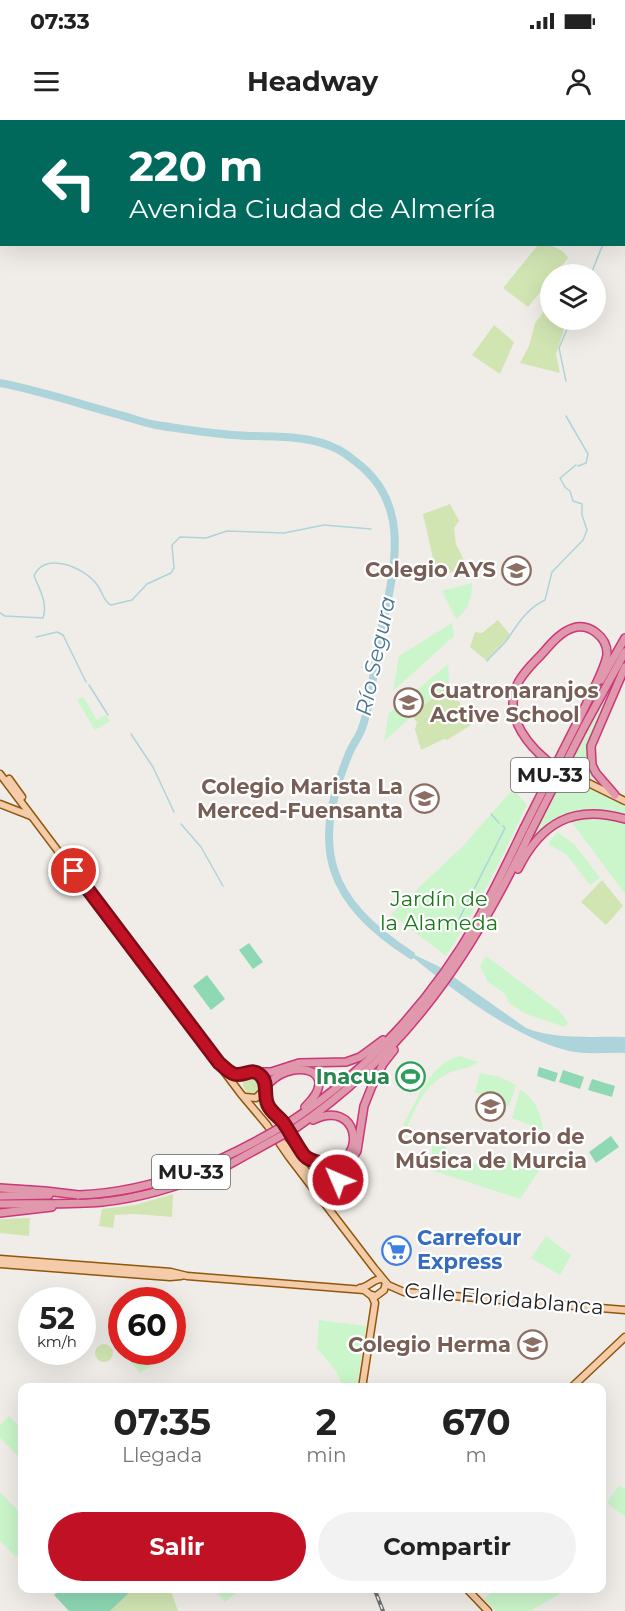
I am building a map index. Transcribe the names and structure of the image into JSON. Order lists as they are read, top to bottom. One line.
{"streets":{"highway":["MU-33"],"main road":["Calle Floridablanca"]},"water":["Río Segura"],"parks":["Jardín de la Alameda"],"places":{"school or university":["Colegio AYS","Cuatronaranjos Active School","Colegio Marista La Merced-Fuensanta","Conservatorio de Música de Murcia","Colegio Herma"],"sports":["Inacua"],"supermarket":["Carrefour Express"]},"page":{"status":"07:33","header":"Headway","turn":["220 m","Avenida Ciudad de Almería"],"speed":"52 km/h","limit":"60","eta":["07:35","Llegada","2","min","670","m"],"buttons":["Salir","Compartir"]}}
